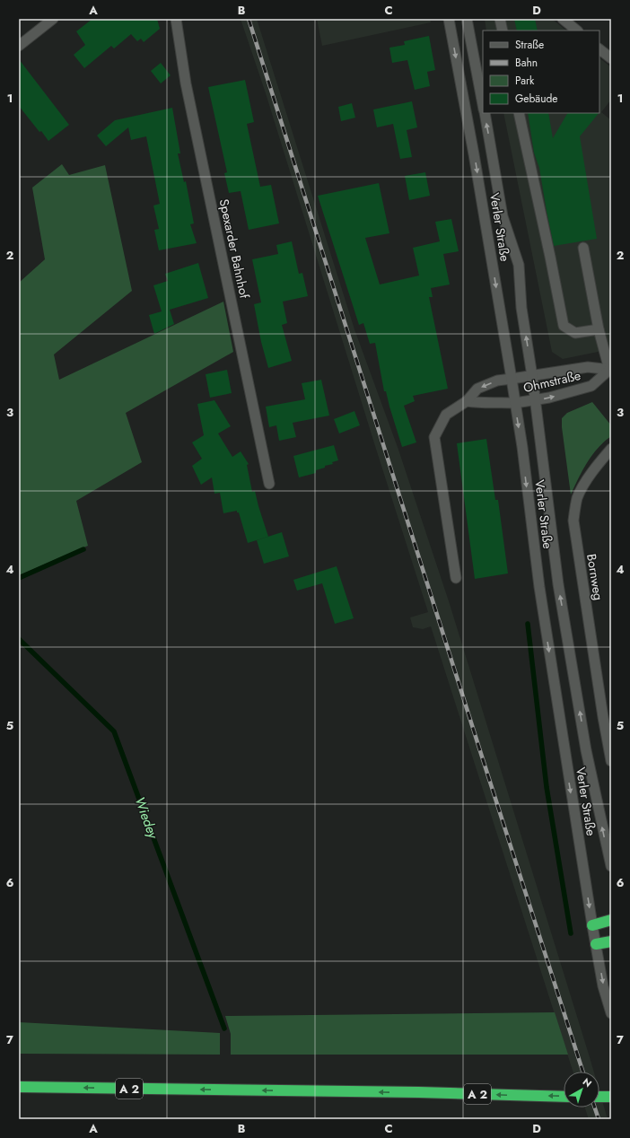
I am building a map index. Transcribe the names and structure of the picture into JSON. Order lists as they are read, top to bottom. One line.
{"streets":{"highway":["A 2"],"main road":["Verler Straße","Spexarder Bahnhof","Ohmstraße","Bornweg"]},"crossings":[["Verler Straße","Ohmstraße"]],"water":["Wiedey"],"legend":["Straße","Bahn","Park","Gebäude"],"north":"top right","grid":{"columns":["A","B","C","D"],"rows":["1","2","3","4","5","6","7"]}}
